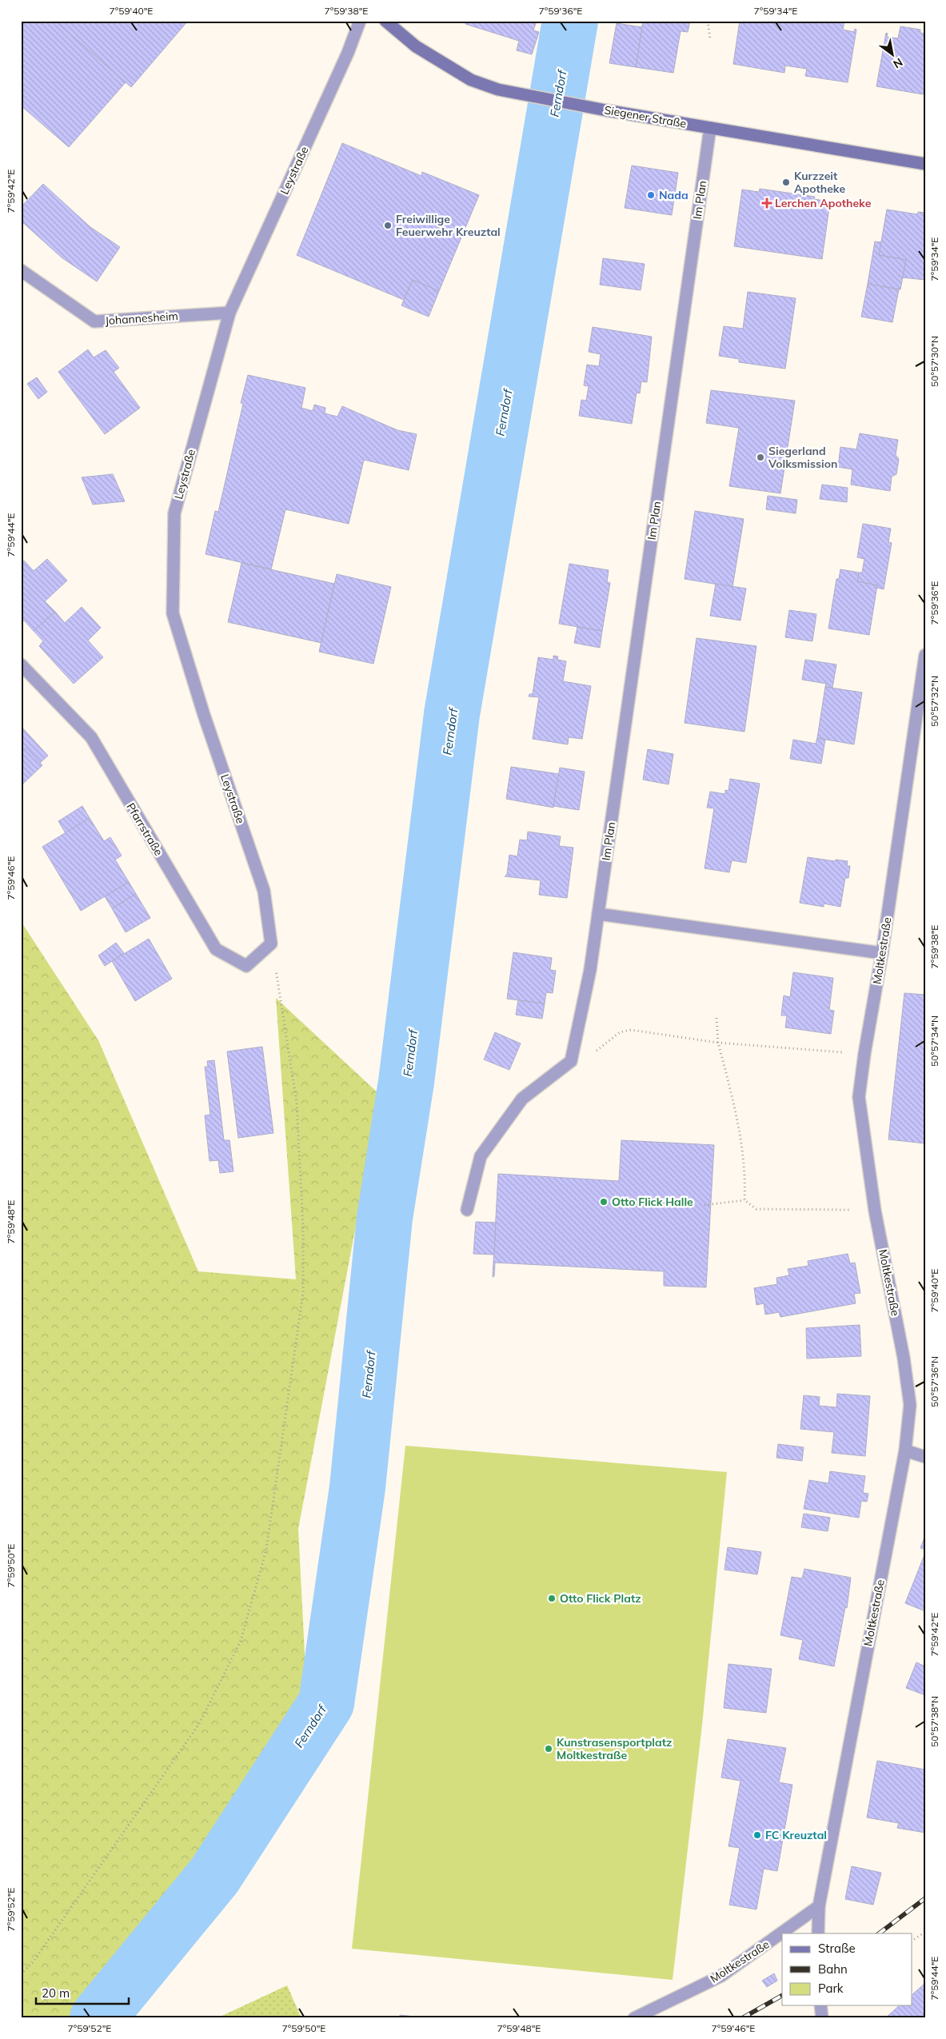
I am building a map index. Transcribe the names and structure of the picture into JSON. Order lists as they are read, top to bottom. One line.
{"streets":{"main road":["Siegener Straße"],"street":["Leystraße","Im Plan","Johannesheim","Pfarrstraße","Moltkestraße"]},"crossings":[["Siegener Straße","Im Plan"],["Leystraße","Johannesheim"],["Leystraße","Pfarrstraße"]],"water":["Ferndorf"],"places":{"other":["Kurzzeit Apotheke","Nada","Freiwillige Feuerwehr Kreuztal","Siegerland Volksmission","Otto Flick Halle","Otto Flick Platz","Kunstrasensportplatz Moltkestraße","FC Kreuztal"],"health":["Lerchen Apotheke"]},"legend":["Straße","Bahn","Park"],"scale_bar":"20 m","north":"bottom right","coordinates":["7°59'40\"E","7°59'38\"E","7°59'36\"E","7°59'34\"E","7°59'42\"E","50°57'30\"N","7°59'44\"E","50°57'32\"N","7°59'46\"E","50°57'34\"N","7°59'48\"E","50°57'36\"N","7°59'50\"E","50°57'38\"N","7°59'52\"E"]}
